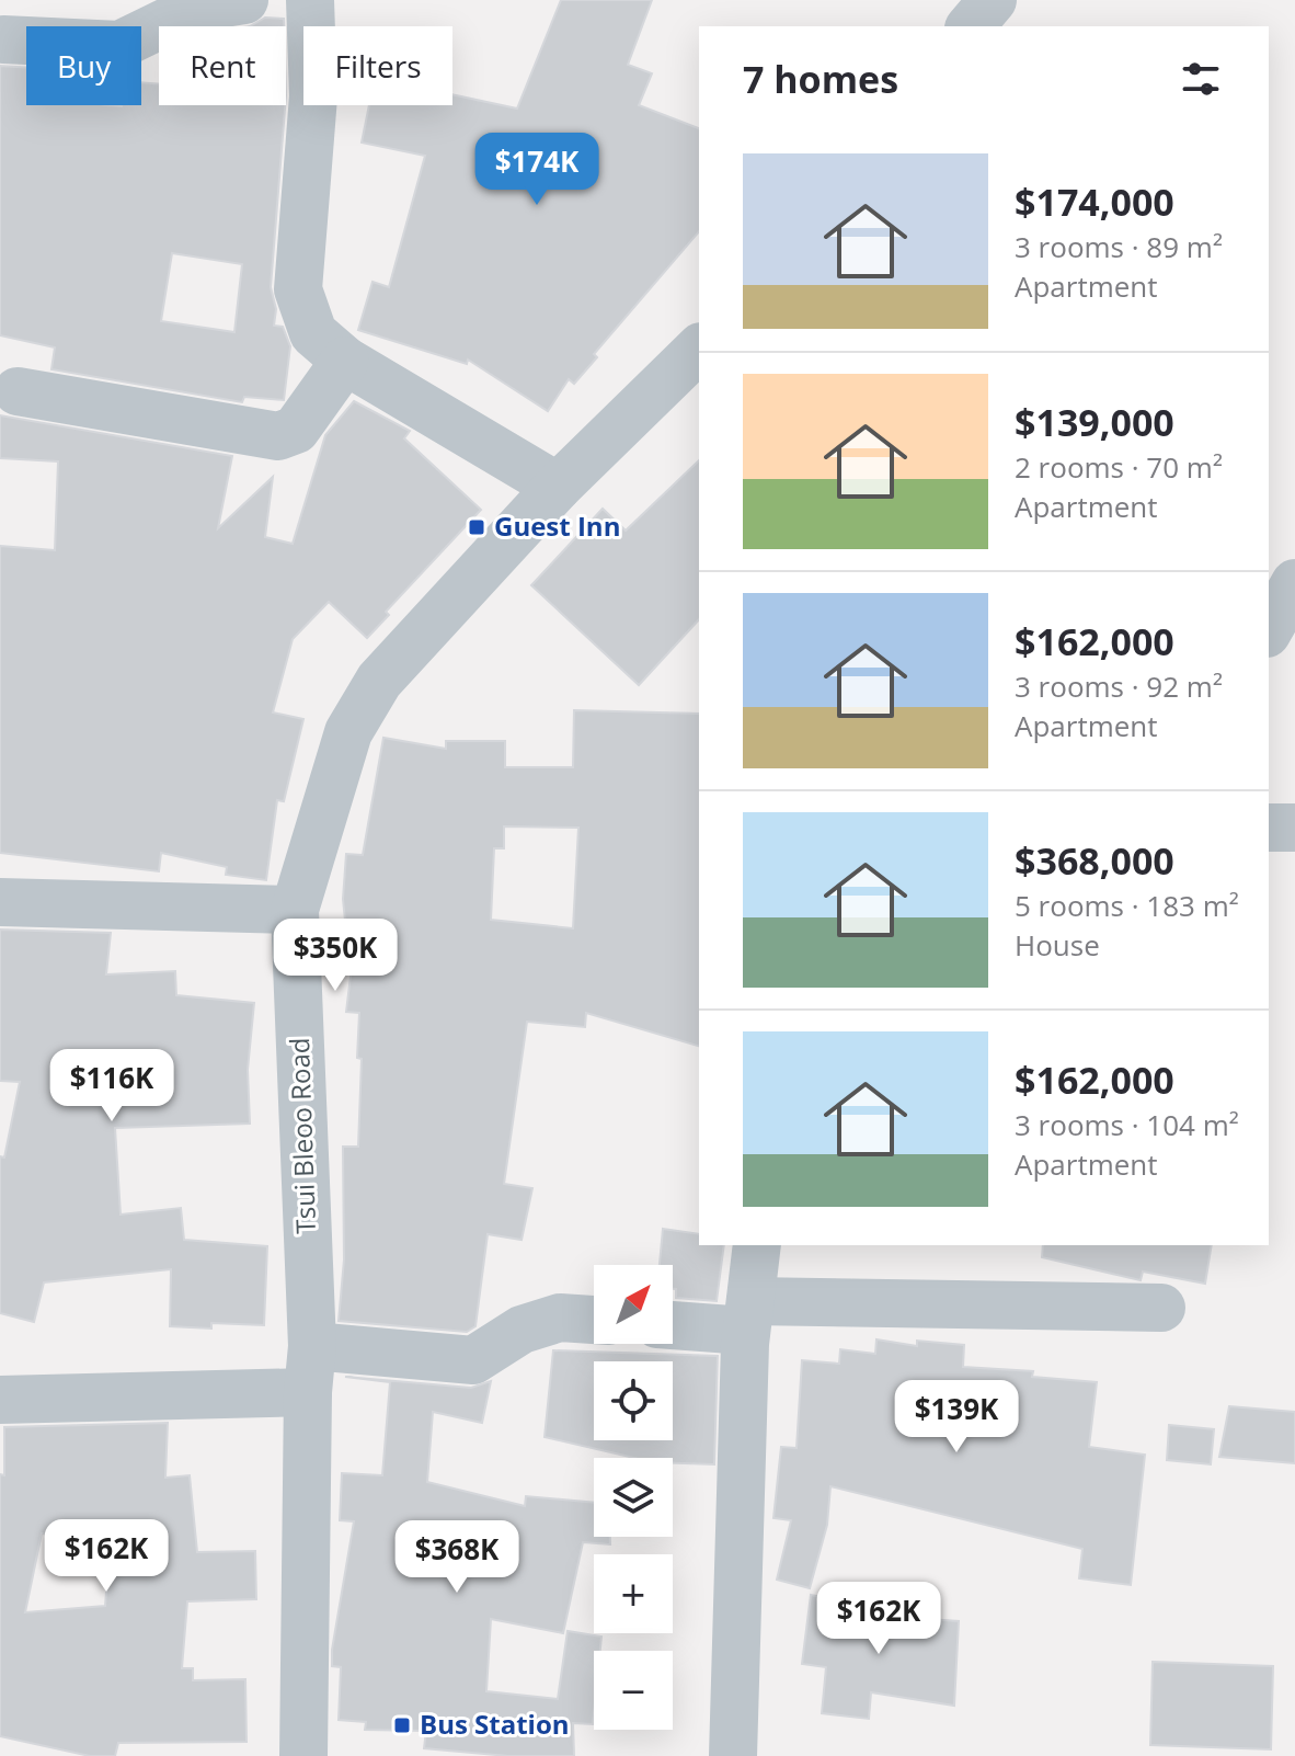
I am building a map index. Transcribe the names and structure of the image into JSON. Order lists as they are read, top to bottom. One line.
{"streets":{"street":["Tsui Bleoo Road"]},"places":{"transit":["Guest Inn","Bus Station"]},"north":"top right","page":{"chip":["Buy","Rent","Filters"],"heading":"7 homes","list":[{"name":"$174,000","note":"3 rooms · 89 m² · Apartment"},{"name":"$139,000","note":"2 rooms · 70 m² · Apartment"},{"name":"$162,000","note":"3 rooms · 92 m² · Apartment"},{"name":"$368,000","note":"5 rooms · 183 m² · House"},{"name":"$162,000","note":"3 rooms · 104 m² · Apartment"}],"price":["$174K","$350K","$116K","$139K","$162K","$368K","$162K"],"map_buttons":["+","−"]}}
